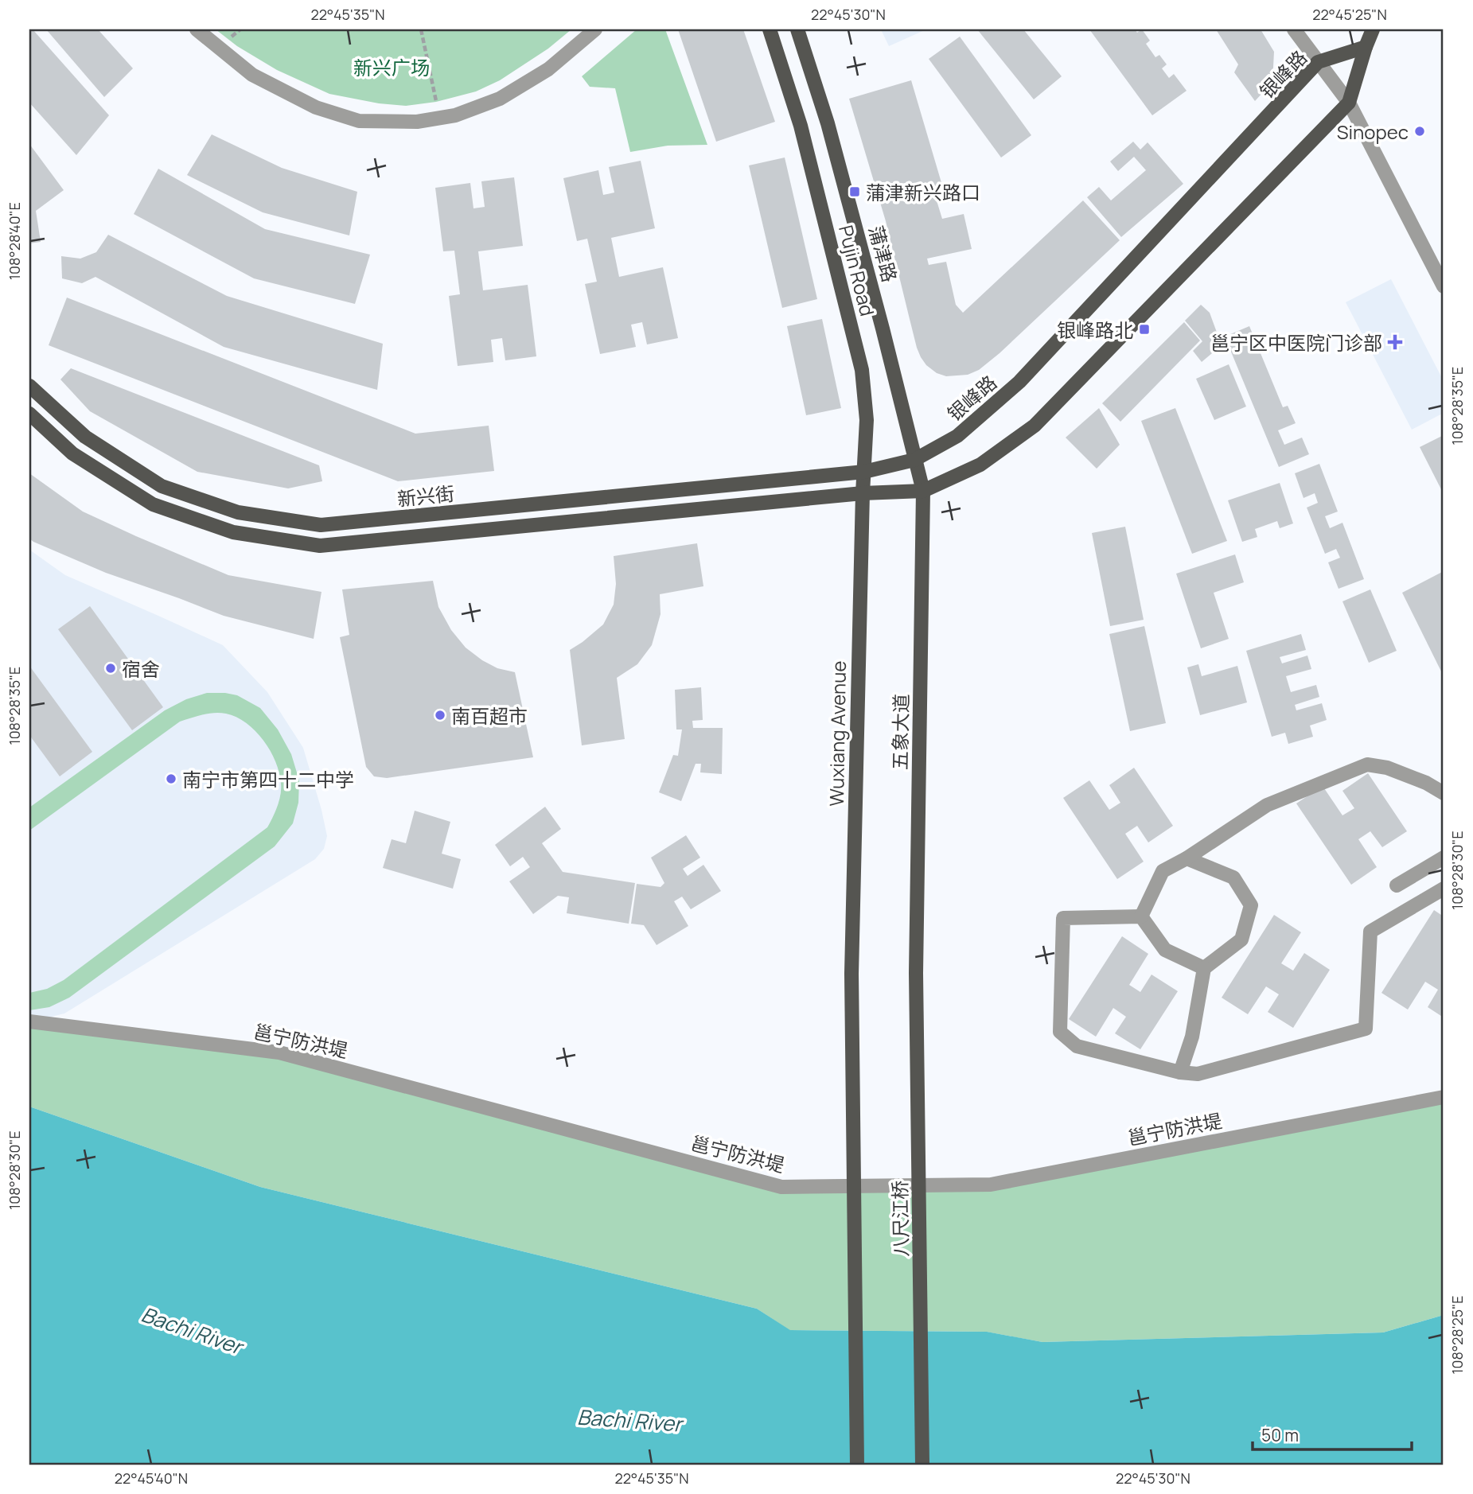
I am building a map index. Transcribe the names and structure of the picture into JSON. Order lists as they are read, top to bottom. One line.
{"streets":{"main road":["银峰路","蒲津路","Pujin Road","新兴街","五象大道","Wuxiang Avenue","八尺江桥"],"street":["邕宁防洪堤"]},"crossings":[["银峰路","蒲津路"],["银峰路","Pujin Road"],["银峰路","新兴街"],["蒲津路","新兴街"],["蒲津路","五象大道"],["Pujin Road","新兴街"],["Pujin Road","Wuxiang Avenue"],["新兴街","五象大道"],["新兴街","Wuxiang Avenue"],["五象大道","八尺江桥"]],"water":["Bachi River"],"parks":["新兴广场"],"places":{"other":["Sinopec","宿舍","南百超市","南宁市第四十二中学"],"transit":["蒲津新兴路口","银峰路北"],"health":["邕宁区中医院门诊部"]},"scale_bar":"50 m","coordinates":["22°45'35\"N","22°45'30\"N","22°45'25\"N","108°28'40\"E","108°28'35\"E","108°28'30\"E","108°28'25\"E","22°45'40\"N"]}
